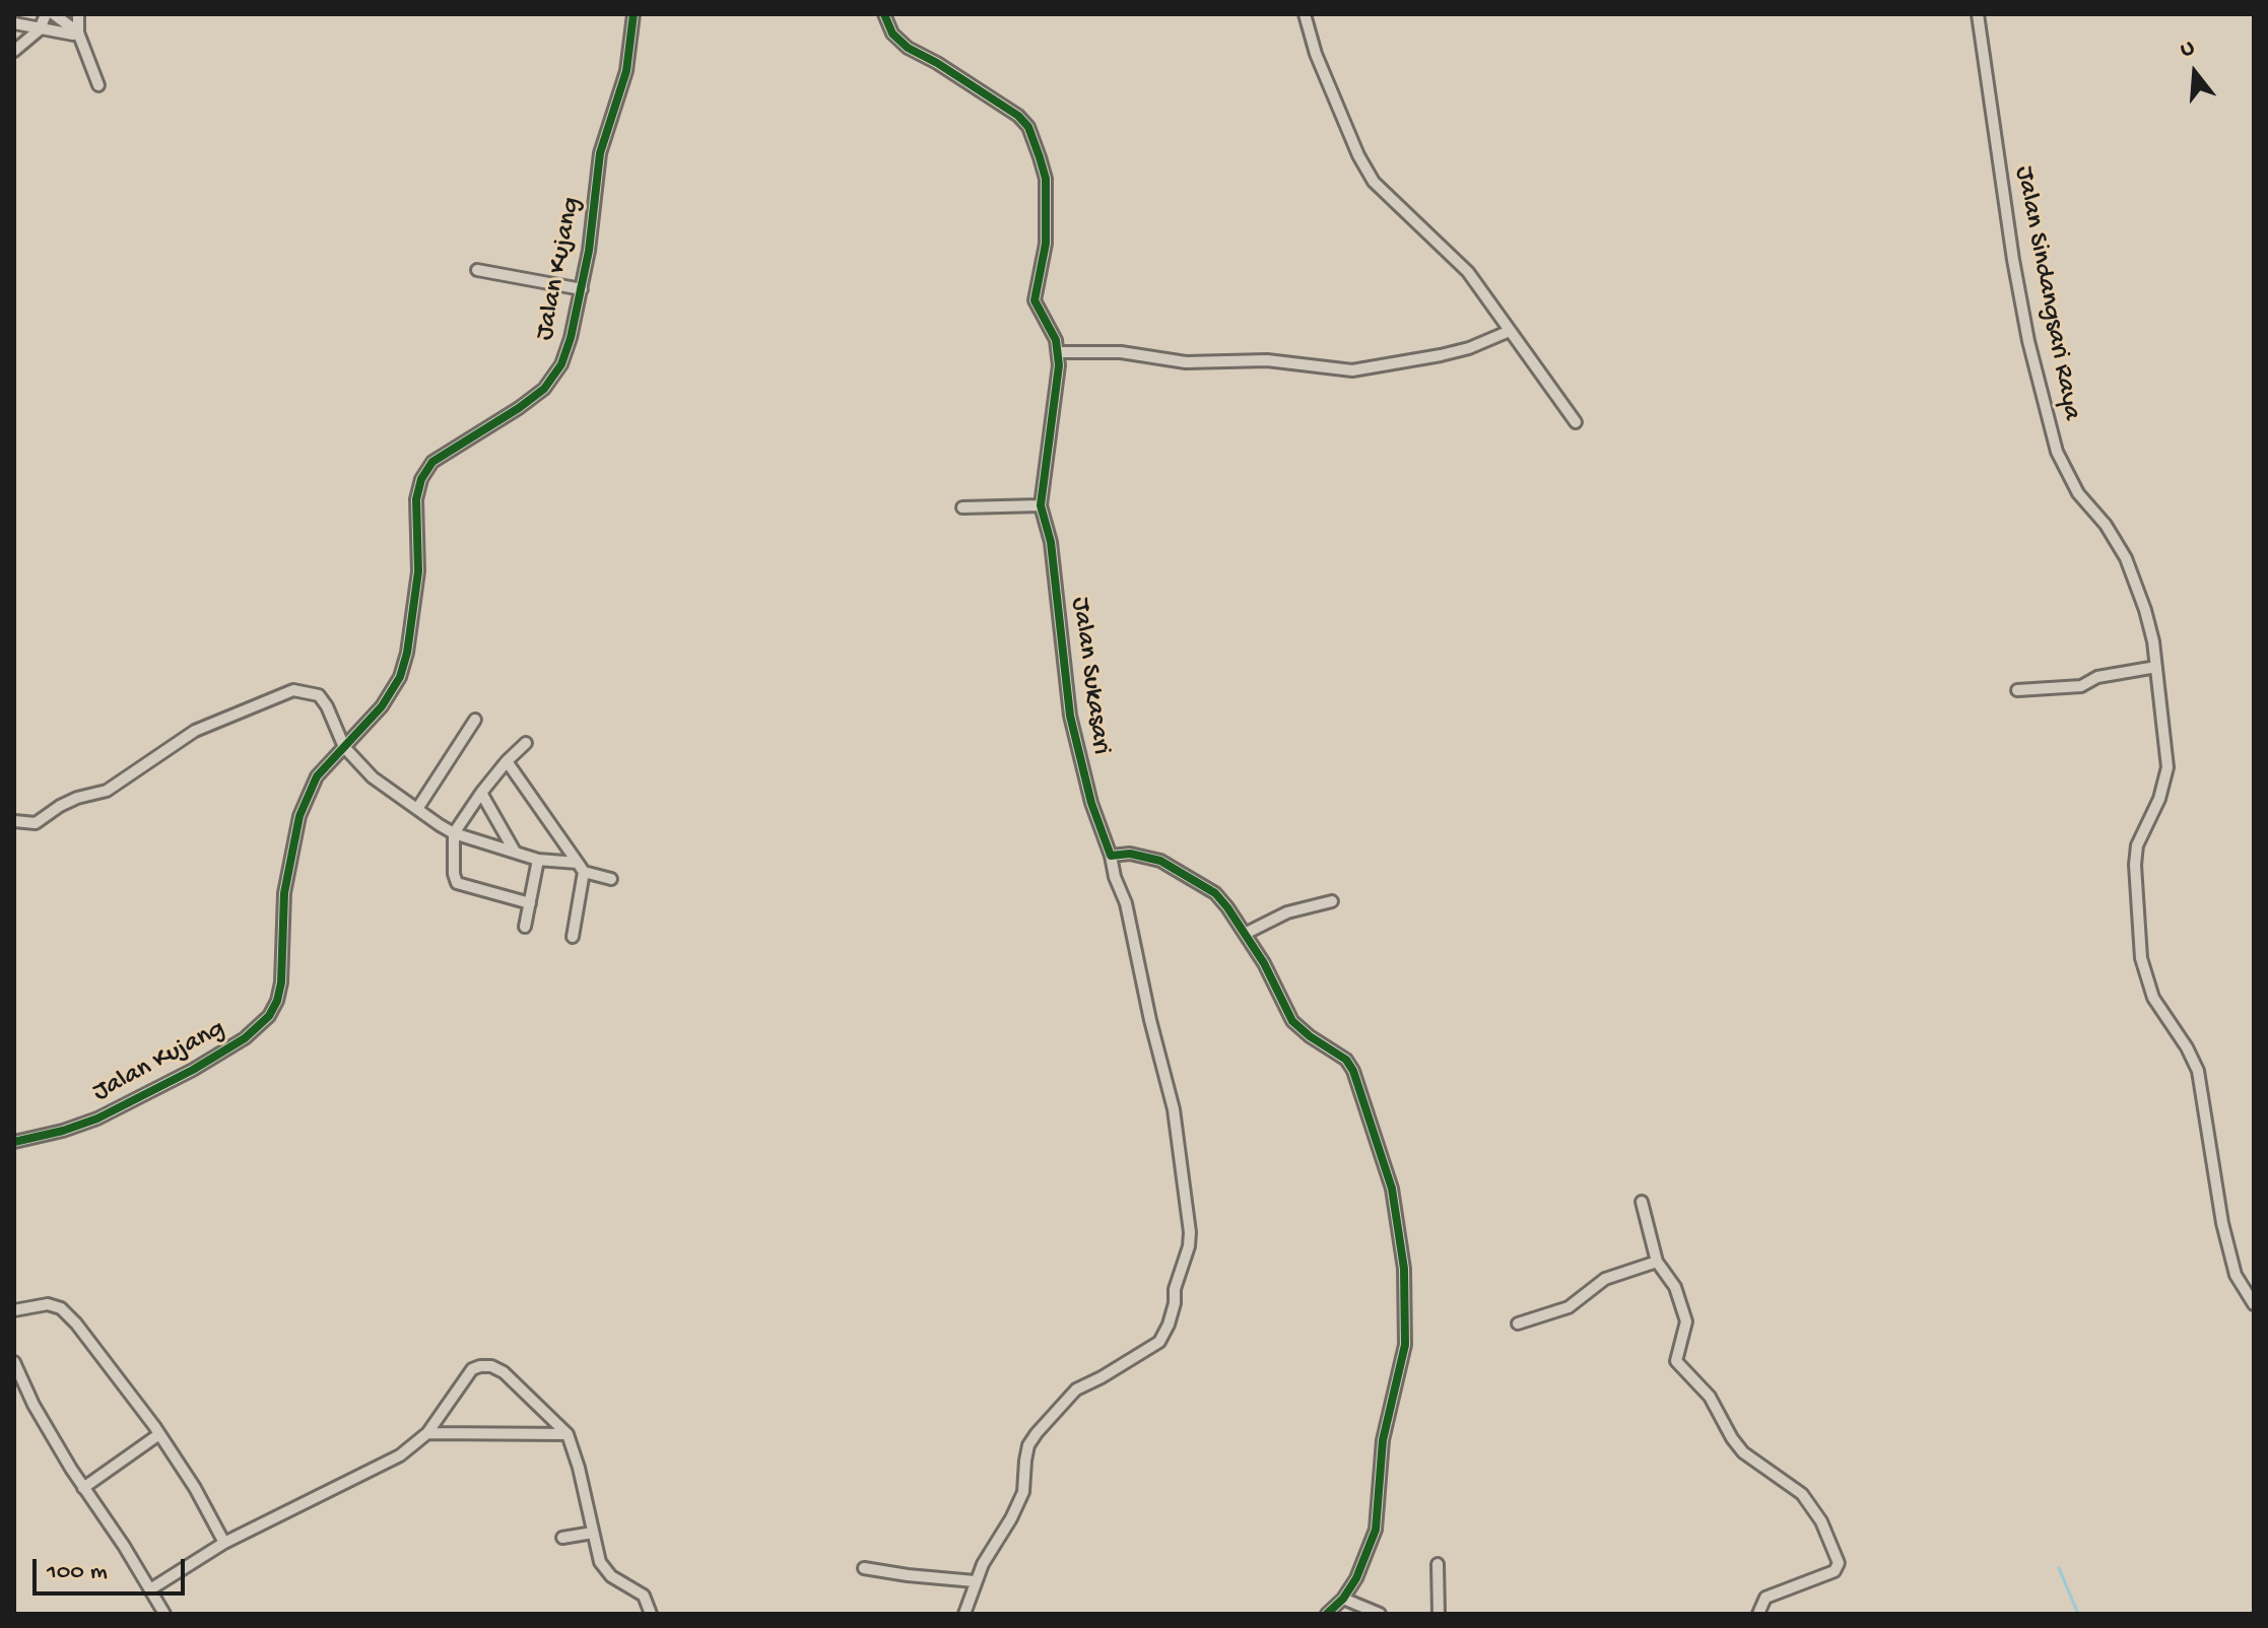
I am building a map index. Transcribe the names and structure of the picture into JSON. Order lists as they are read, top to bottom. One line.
{"streets":{"street":["Jalan Kujang","Jalan Sindangsari Raya","Jalan Sukasari"]},"scale_bar":"100 m","north":"top"}
